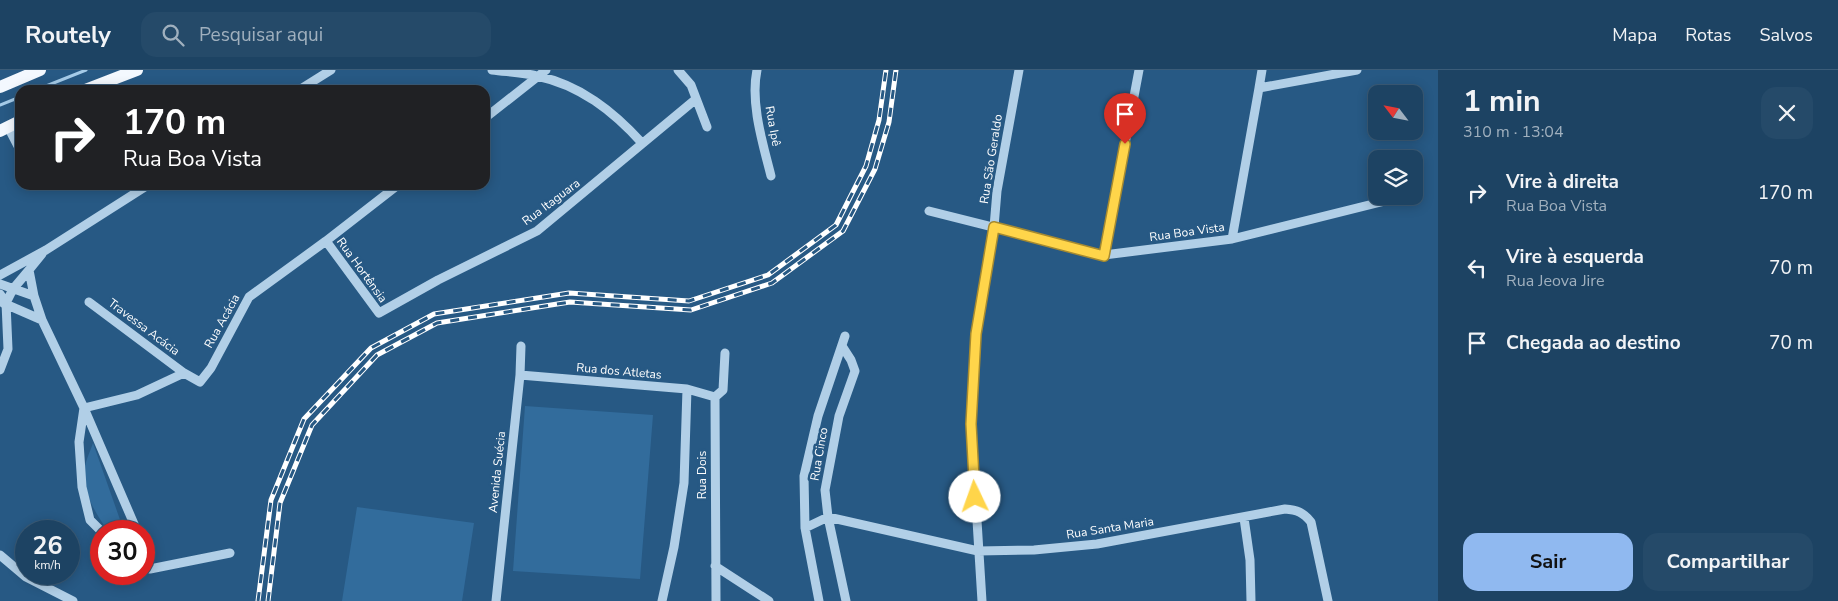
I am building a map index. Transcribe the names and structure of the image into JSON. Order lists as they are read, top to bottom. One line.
{"streets":{"street":["Rua Ipê","Rua São Geraldo","Rua Itaguara","Rua Boa Vista","Rua Hortênsia","Rua Acácia","Travessa Acácia","Rua dos Atletas","Rua Cinco","Avenida Suécia","Rua Dois","Rua Santa Maria"]},"crossings":[["Rua São Geraldo","Rua Boa Vista"],["Rua São Geraldo","Rua Santa Maria"],["Rua Itaguara","Rua Hortênsia"],["Rua Hortênsia","Rua Acácia"],["Rua Acácia","Travessa Acácia"],["Rua dos Atletas","Avenida Suécia"],["Rua dos Atletas","Rua Dois"],["Rua Cinco","Rua Santa Maria"]],"north":"top left","page":{"header":"Routely","search":"Pesquisar aqui","nav":["Mapa","Rotas","Salvos"],"heading":["1 min","310 m · 13:04"],"turn":["170 m","Rua Boa Vista"],"list":[{"name":"Vire à direita","note":"Rua Boa Vista","value":"170 m"},{"name":"Vire à esquerda","note":"Rua Jeova Jire","value":"70 m"},{"name":"Chegada ao destino","value":"70 m"}],"speed":"26 km/h","limit":"30","buttons":["Sair","Compartilhar"]}}
